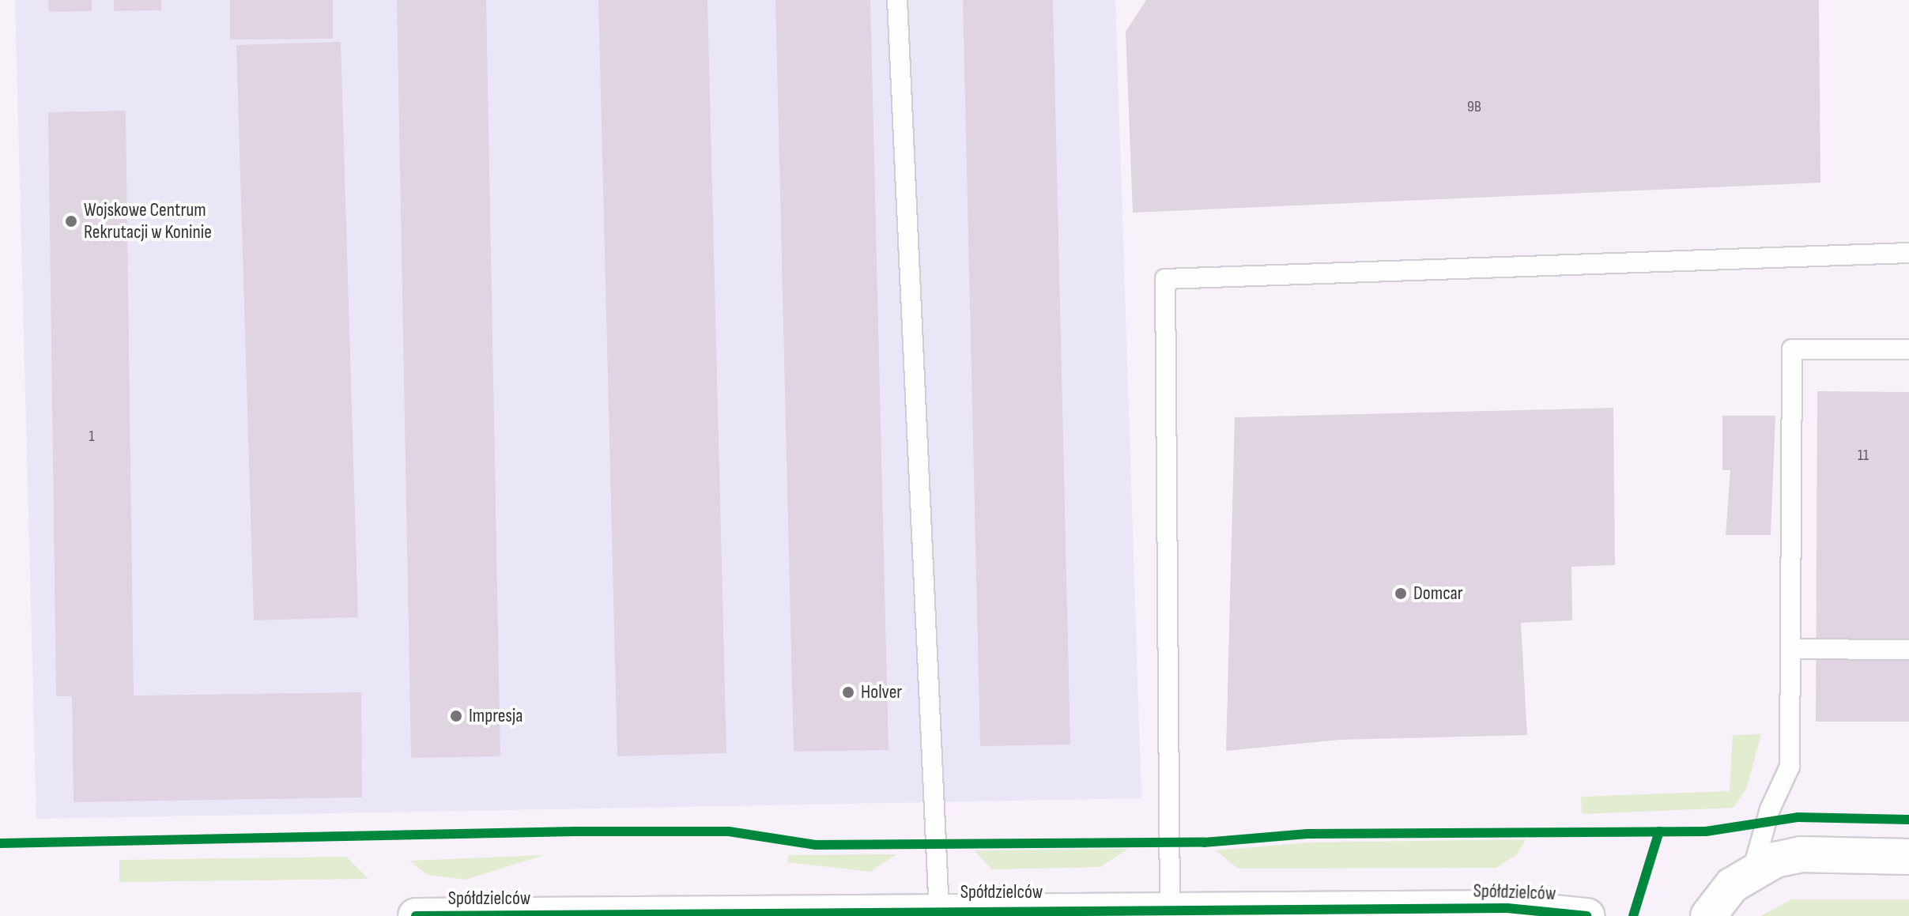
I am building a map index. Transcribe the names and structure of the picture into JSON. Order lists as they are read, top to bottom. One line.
{"streets":{"street":["Spółdzielców"]},"places":["Wojskowe Centrum Rekrutacji w Koninie","Domcar","Holver","Impresja"],"house_numbers":["9B","1","11"]}
